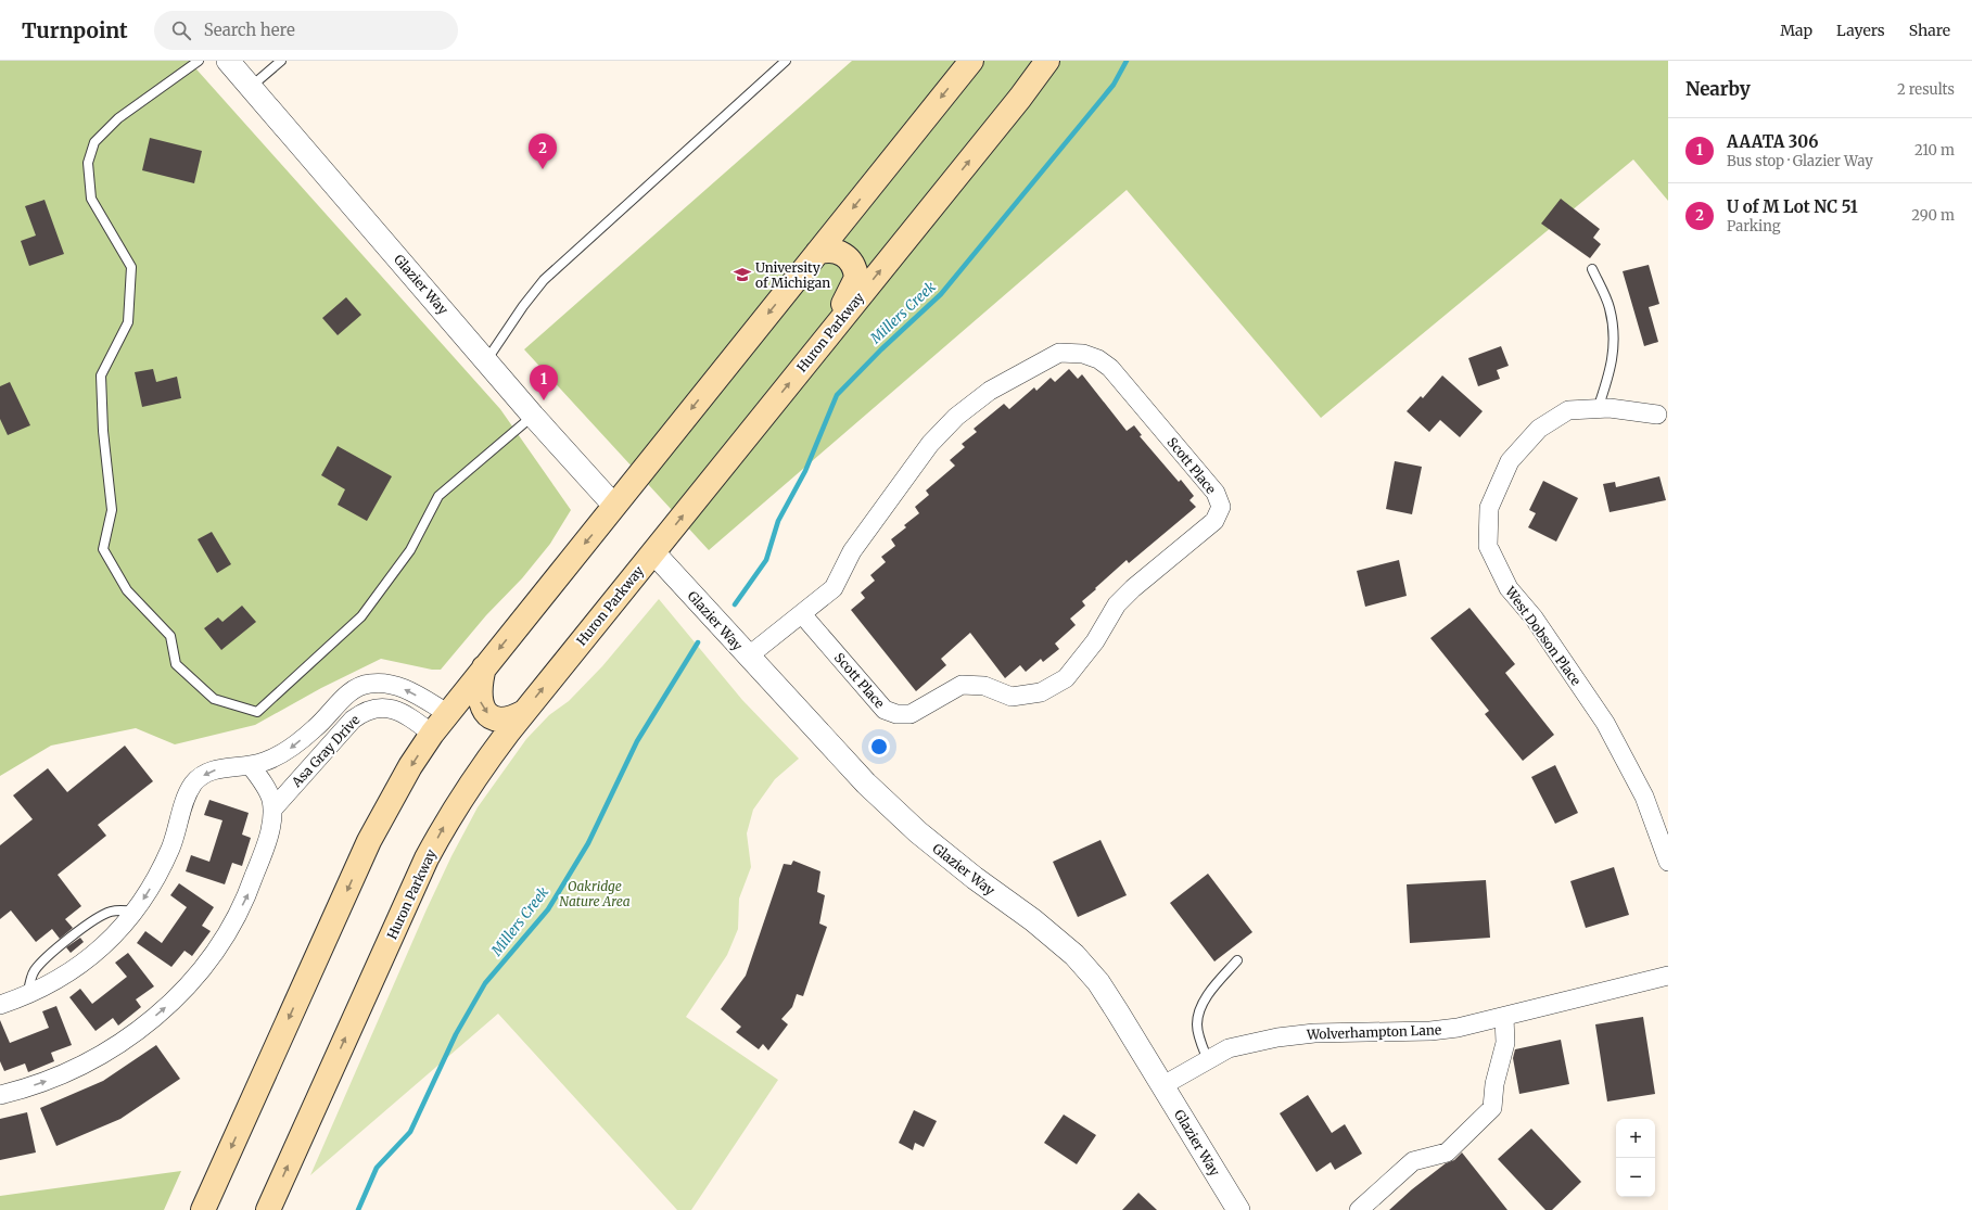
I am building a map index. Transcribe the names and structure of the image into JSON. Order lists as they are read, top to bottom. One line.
{"streets":{"main road":["Huron Parkway"],"street":["Glazier Way","Scott Place","West Dobson Place","Asa Gray Drive","Wolverhampton Lane"]},"crossings":[["Glazier Way","Huron Parkway"],["Glazier Way","Scott Place"],["Glazier Way","Wolverhampton Lane"]],"one_way":["Asa Gray Drive"],"water":["Millers Creek"],"parks":["Oakridge Nature Area"],"places":{"school or university":["University of Michigan"]},"page":{"header":"Turnpoint","search":"Search here","nav":["Map","Layers","Share"],"heading":["Nearby","2 results"],"list":[{"mark":"1","name":"AAATA 306","note":"Bus stop · Glazier Way","value":"210 m"},{"mark":"2","name":"U of M Lot NC 51","note":"Parking","value":"290 m"}],"pins":["2","1"],"map_buttons":["+","−"]}}
